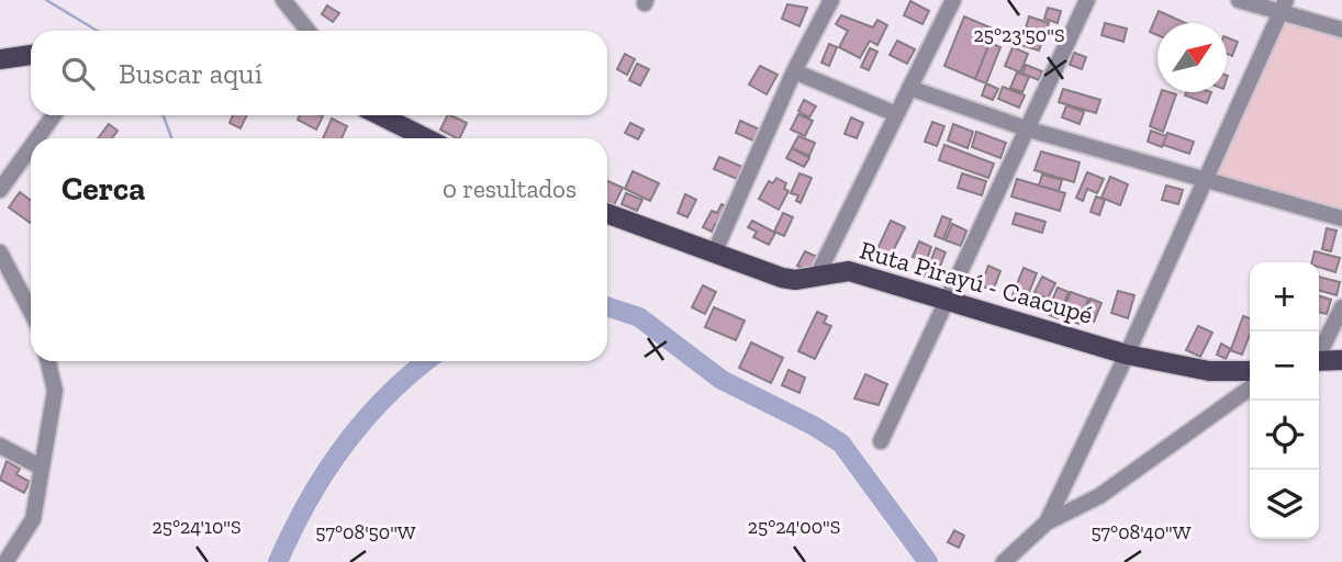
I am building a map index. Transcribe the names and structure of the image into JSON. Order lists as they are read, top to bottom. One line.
{"streets":{"main road":["Ruta Pirayú - Caacupé"]},"north":"top right","page":{"search":"Buscar aquí","heading":["Cerca","0 resultados"],"map_buttons":["+","−"]},"coordinates":["25°23'50\"S","25°24'10\"S","25°24'00\"S","57°08'50\"W","57°08'40\"W"]}
